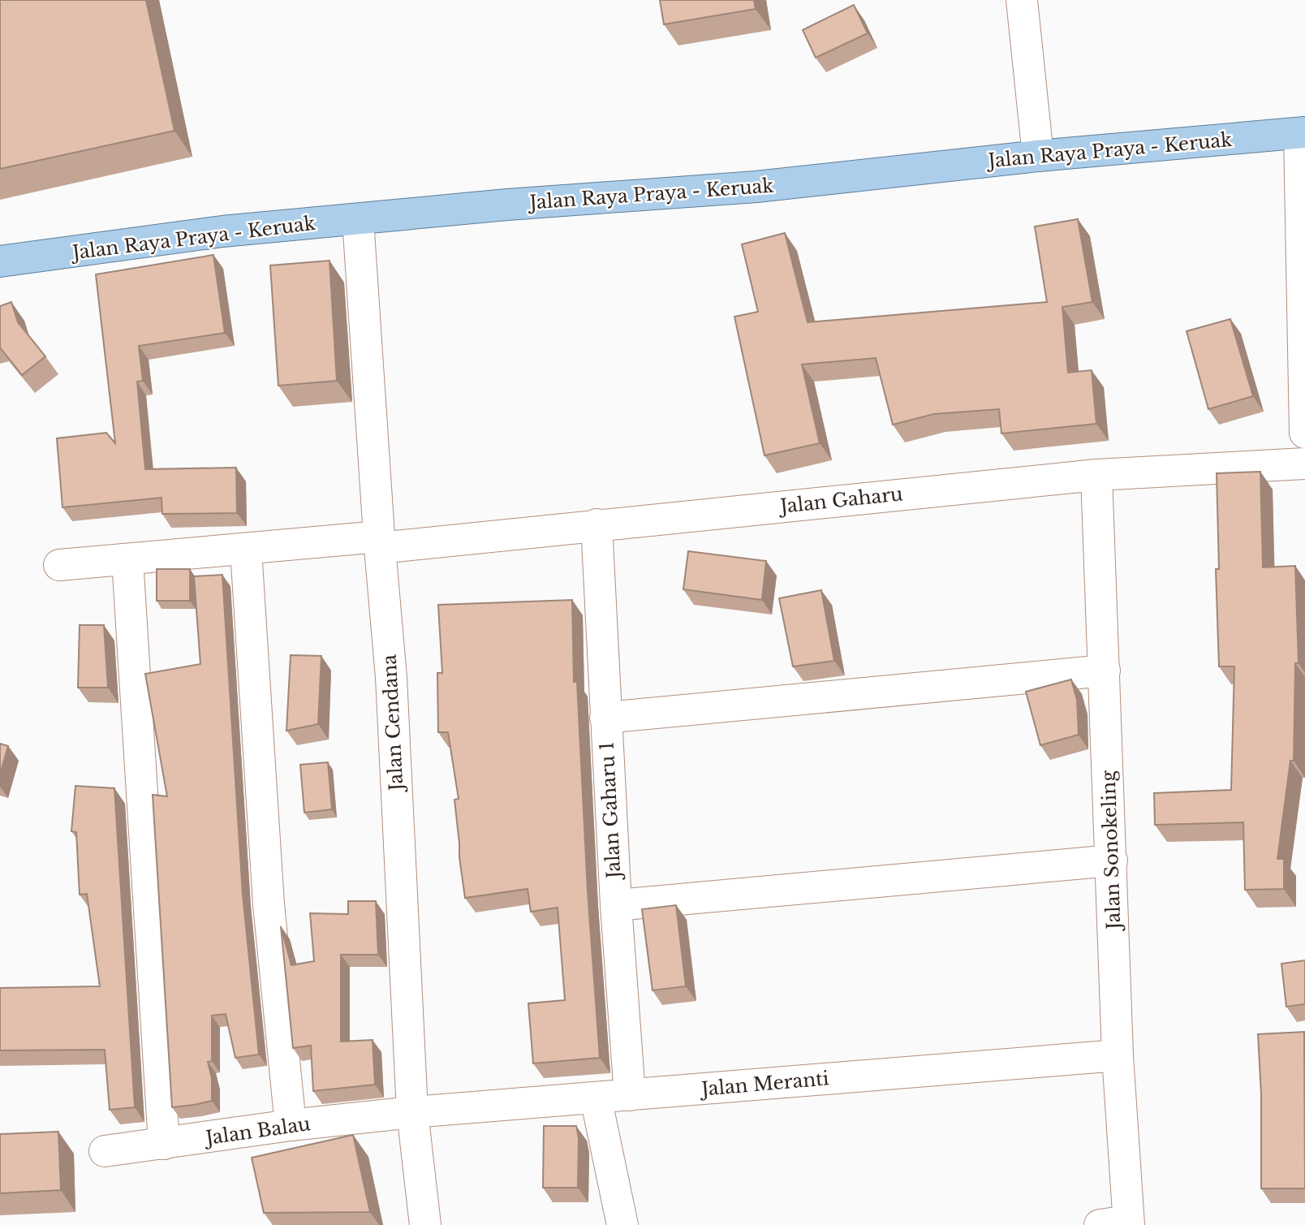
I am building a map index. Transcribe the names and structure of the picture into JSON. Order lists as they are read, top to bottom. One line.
{"streets":{"main road":["Jalan Raya Praya - Keruak"],"street":["Jalan Gaharu","Jalan Cendana","Jalan Gaharu 1","Jalan Sonokeling","Jalan Meranti","Jalan Balau"]},"crossings":[["Jalan Raya Praya - Keruak","Jalan Cendana"],["Jalan Gaharu","Jalan Cendana"],["Jalan Gaharu","Jalan Gaharu 1"],["Jalan Gaharu","Jalan Sonokeling"],["Jalan Cendana","Jalan Meranti"],["Jalan Cendana","Jalan Balau"],["Jalan Gaharu 1","Jalan Meranti"],["Jalan Sonokeling","Jalan Meranti"],["Jalan Meranti","Jalan Balau"]]}
